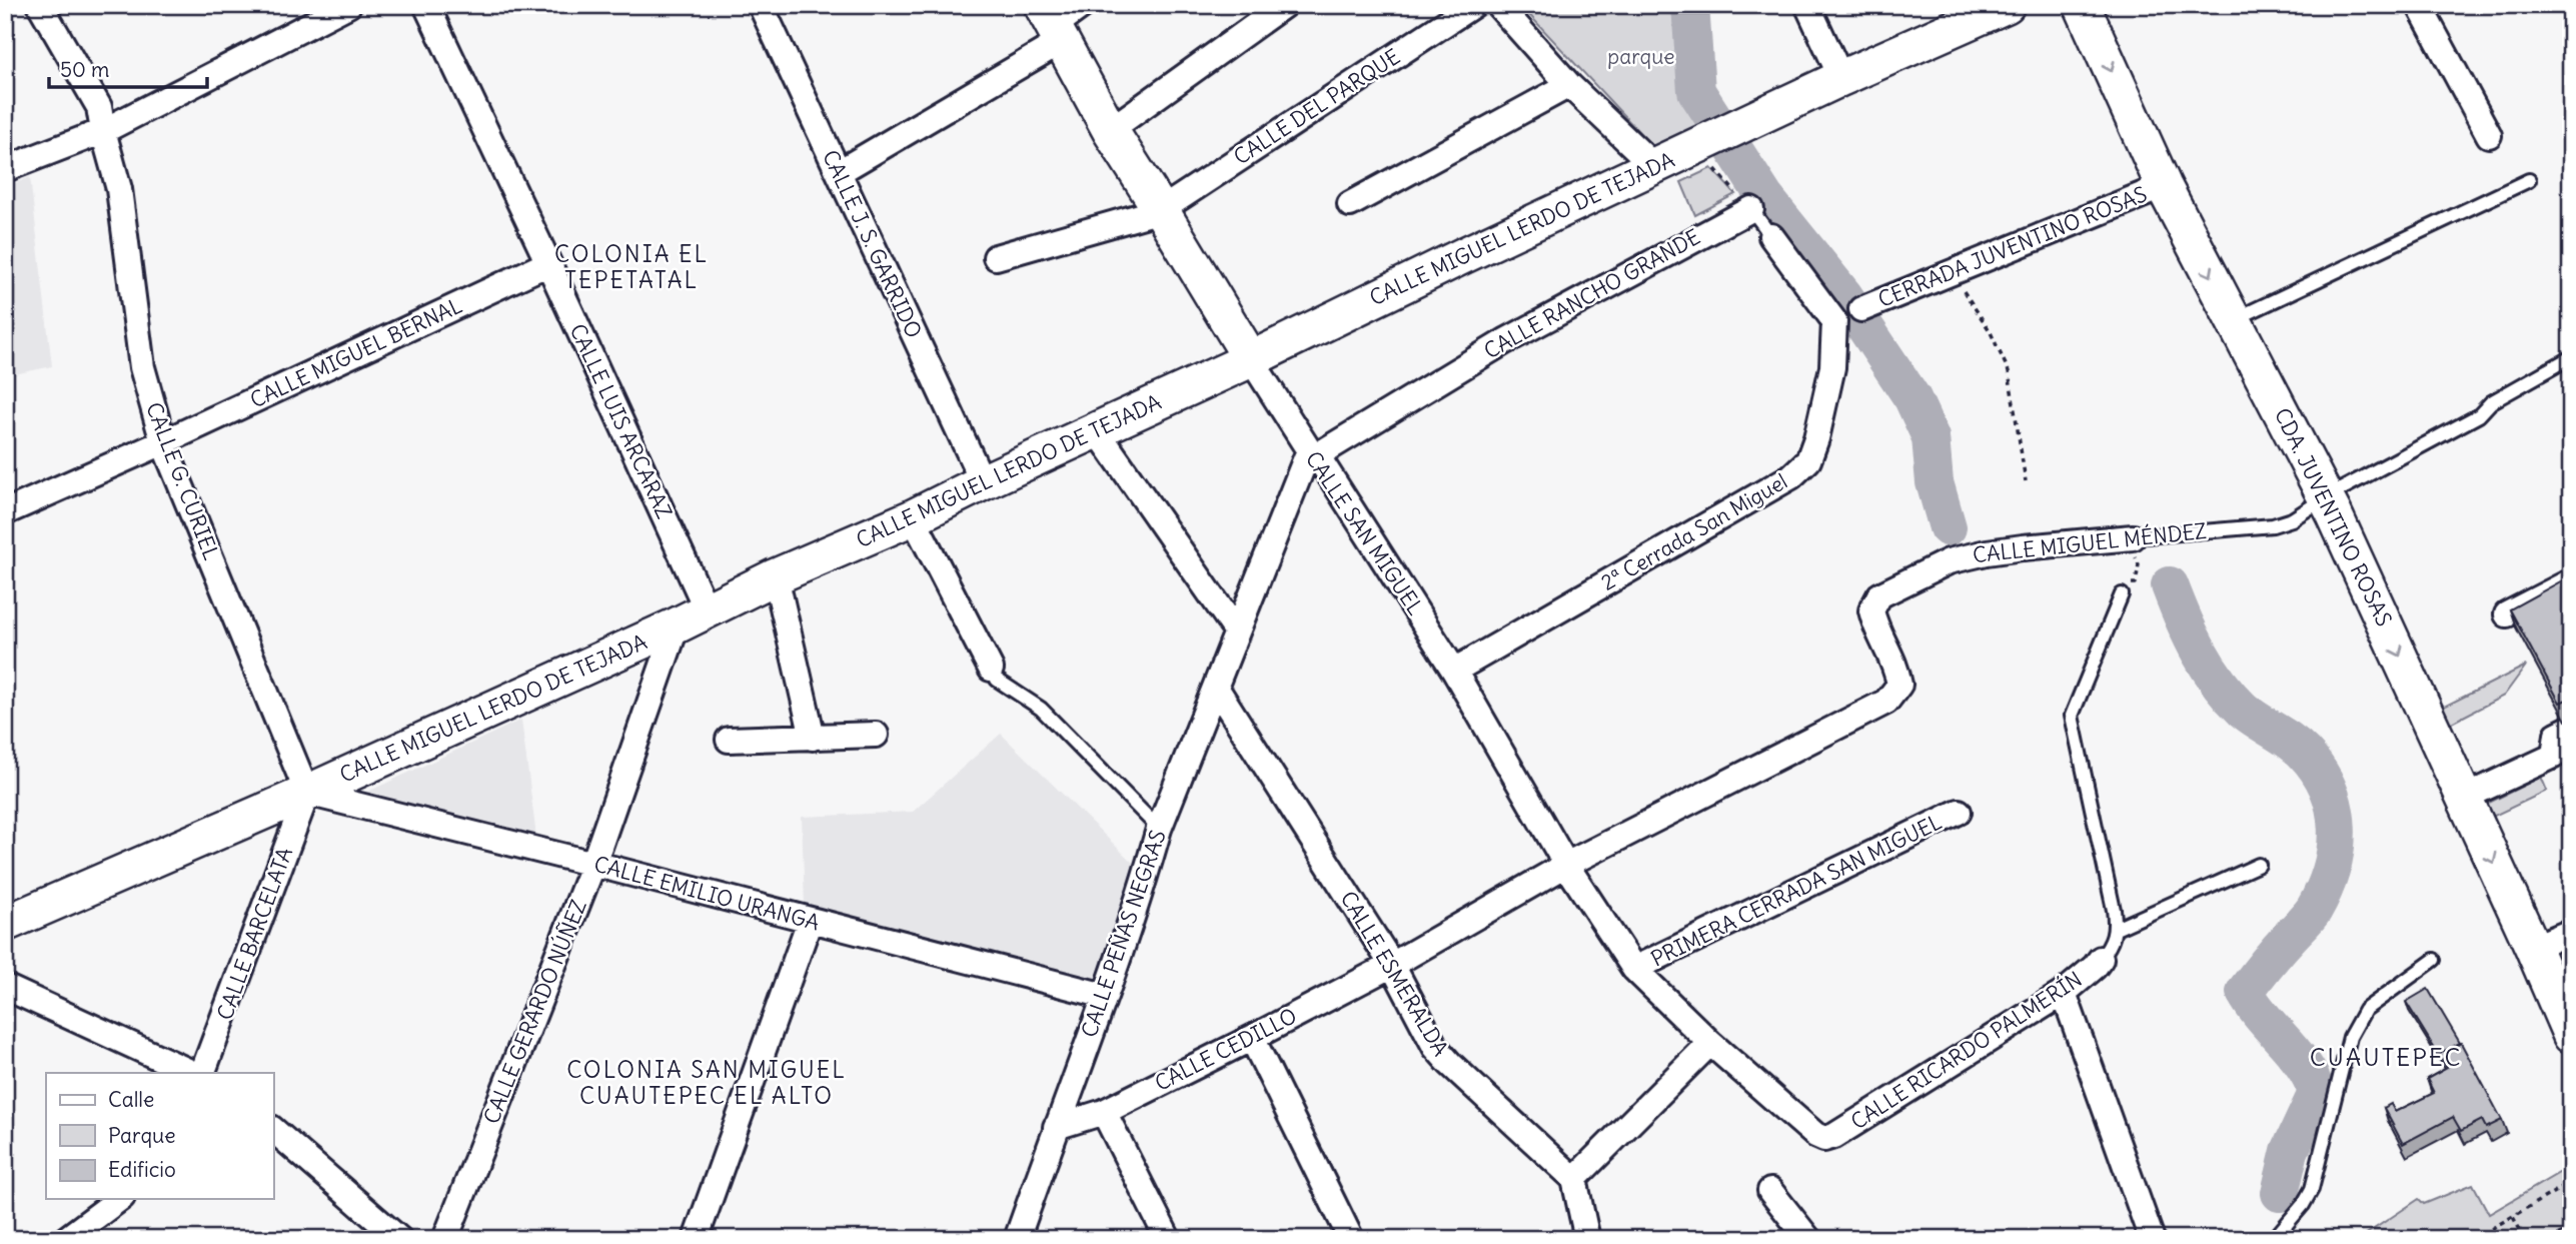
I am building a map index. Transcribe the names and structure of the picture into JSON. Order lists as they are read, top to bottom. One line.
{"streets":{"street":["CALLE DEL PARQUE","CALLE MIGUEL LERDO DE TEJADA","CALLE J. S. GARRIDO","CERRADA JUVENTINO ROSAS","CALLE RANCHO GRANDE","CALLE MIGUEL BERNAL","CALLE LUIS ARCARAZ","CALLE G. CURIEL","CDA. JUVENTINO ROSAS","2ª Cerrada San Miguel","CALLE SAN MIGUEL","CALLE MIGUEL MÉNDEZ","PRIMERA CERRADA SAN MIGUEL","CALLE EMILIO URANGA","CALLE BARCELATA","CALLE PEÑAS NEGRAS","CALLE ESMERALDA","CALLE GERARDO NÚÑEZ","CALLE CEDILLO","CALLE RICARDO PALMERÍN"]},"crossings":[["CALLE DEL PARQUE","CALLE SAN MIGUEL"],["CALLE MIGUEL LERDO DE TEJADA","CALLE J. S. GARRIDO"],["CALLE MIGUEL LERDO DE TEJADA","CALLE LUIS ARCARAZ"],["CALLE MIGUEL LERDO DE TEJADA","CALLE G. CURIEL"],["CALLE MIGUEL LERDO DE TEJADA","CALLE SAN MIGUEL"],["CALLE MIGUEL LERDO DE TEJADA","CALLE EMILIO URANGA"],["CALLE MIGUEL LERDO DE TEJADA","CALLE BARCELATA"],["CALLE MIGUEL LERDO DE TEJADA","CALLE GERARDO NÚÑEZ"],["CERRADA JUVENTINO ROSAS","CDA. JUVENTINO ROSAS"],["CALLE RANCHO GRANDE","CALLE SAN MIGUEL"],["CALLE RANCHO GRANDE","CALLE PEÑAS NEGRAS"],["CALLE MIGUEL BERNAL","CALLE LUIS ARCARAZ"],["CALLE MIGUEL BERNAL","CALLE G. CURIEL"],["CALLE G. CURIEL","CALLE EMILIO URANGA"],["CALLE G. CURIEL","CALLE BARCELATA"],["CDA. JUVENTINO ROSAS","CALLE MIGUEL MÉNDEZ"],["2ª Cerrada San Miguel","CALLE SAN MIGUEL"],["CALLE SAN MIGUEL","CALLE MIGUEL MÉNDEZ"],["CALLE SAN MIGUEL","PRIMERA CERRADA SAN MIGUEL"],["CALLE SAN MIGUEL","CALLE PEÑAS NEGRAS"],["CALLE SAN MIGUEL","CALLE CEDILLO"],["CALLE SAN MIGUEL","CALLE RICARDO PALMERÍN"],["CALLE MIGUEL MÉNDEZ","CALLE CEDILLO"],["CALLE EMILIO URANGA","CALLE BARCELATA"],["CALLE EMILIO URANGA","CALLE PEÑAS NEGRAS"],["CALLE EMILIO URANGA","CALLE GERARDO NÚÑEZ"],["CALLE PEÑAS NEGRAS","CALLE ESMERALDA"],["CALLE PEÑAS NEGRAS","CALLE CEDILLO"],["CALLE ESMERALDA","CALLE CEDILLO"]],"one_way":["CDA. JUVENTINO ROSAS"],"districts":["COLONIA EL TEPETATAL","CUAUTEPEC","COLONIA SAN MIGUEL CUAUTEPEC EL ALTO"],"parks":["parque"],"legend":["Calle","Parque","Edificio"],"scale_bar":"50 m"}
